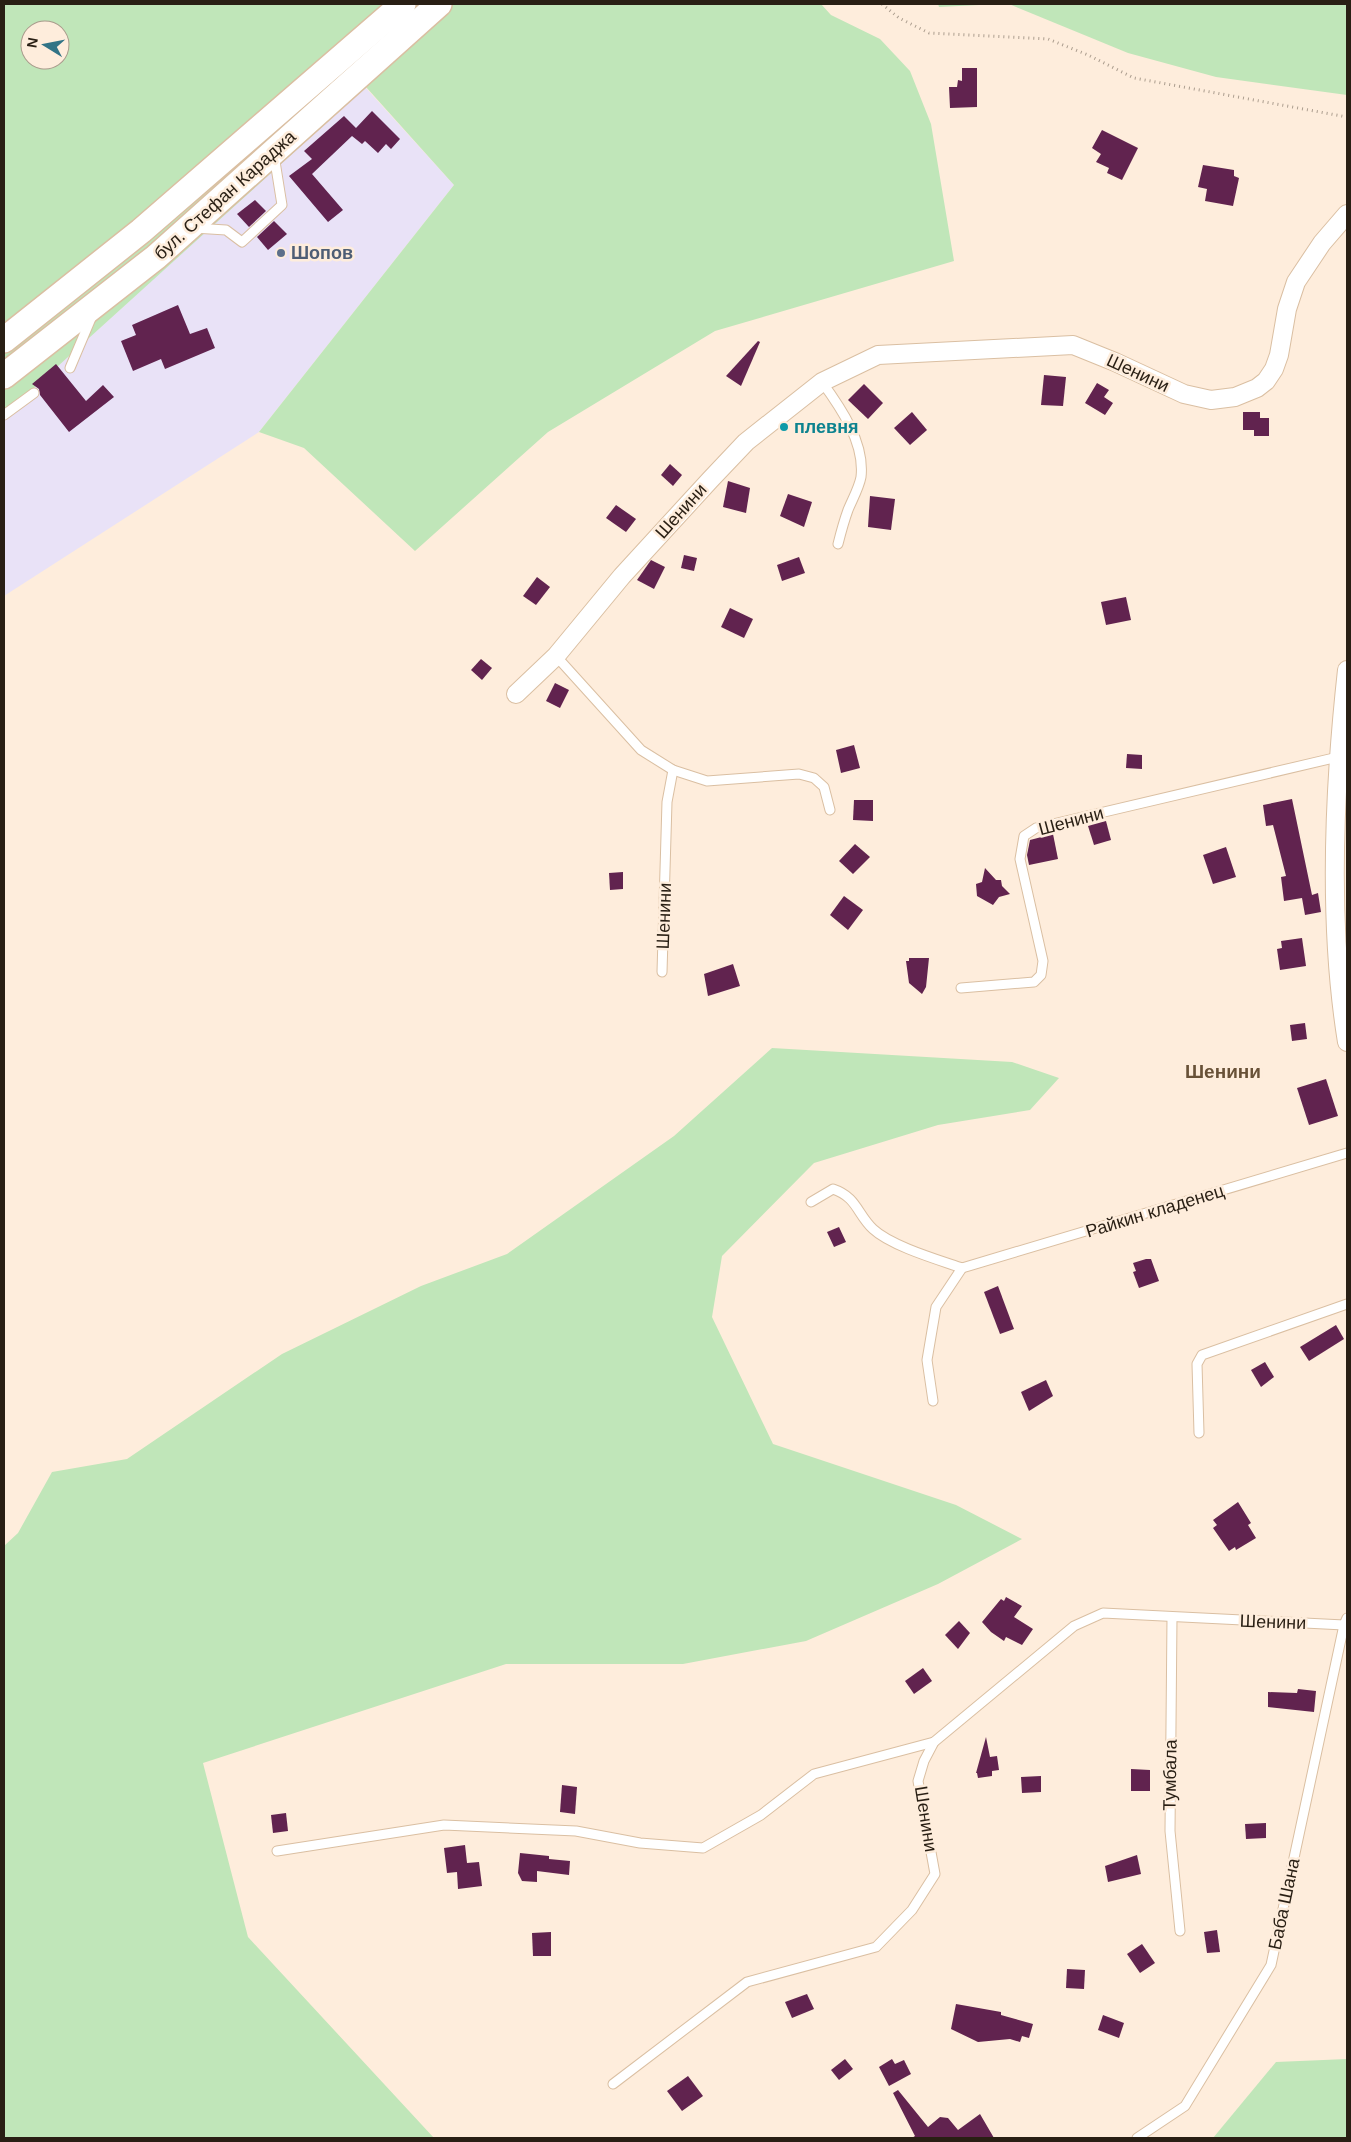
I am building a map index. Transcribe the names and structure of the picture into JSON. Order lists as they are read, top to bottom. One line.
{"streets":{"main road":["бул. Стефан Караджа"],"street":["Шенини"],"lane":["Райкин кладенец","Тумбала","Баба Шана"]},"crossings":[["Шенини","Тумбала"],["Шенини","Баба Шана"]],"districts":["Шенини"],"places":["Шопов","плевня"],"north":"left"}
